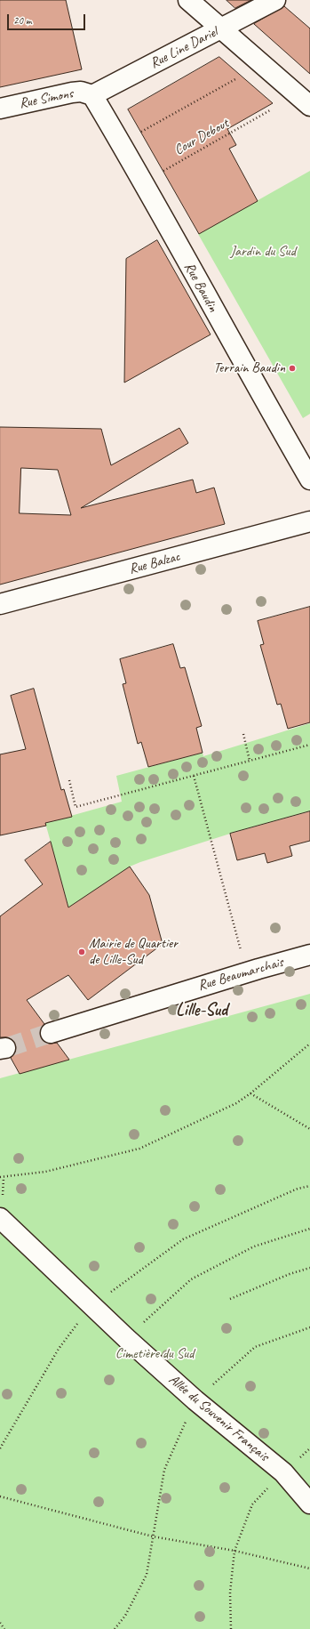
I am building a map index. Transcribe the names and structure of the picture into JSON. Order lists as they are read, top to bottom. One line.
{"streets":{"street":["Rue Line Dariel","Rue Simons","Rue Baudin","Rue Balzac","Rue Beaumarchais","Allée du Souvenir Français"],"path":["Cour Debout"]},"crossings":[["Rue Line Dariel","Rue Simons"],["Rue Line Dariel","Rue Baudin"],["Rue Simons","Rue Baudin"],["Cour Debout","Rue Baudin"]],"districts":["Lille-Sud"],"parks":["Jardin du Sud","Cimetière du Sud"],"places":["Terrain Baudin","Mairie de Quartier de Lille-Sud"],"scale_bar":"20 m"}
